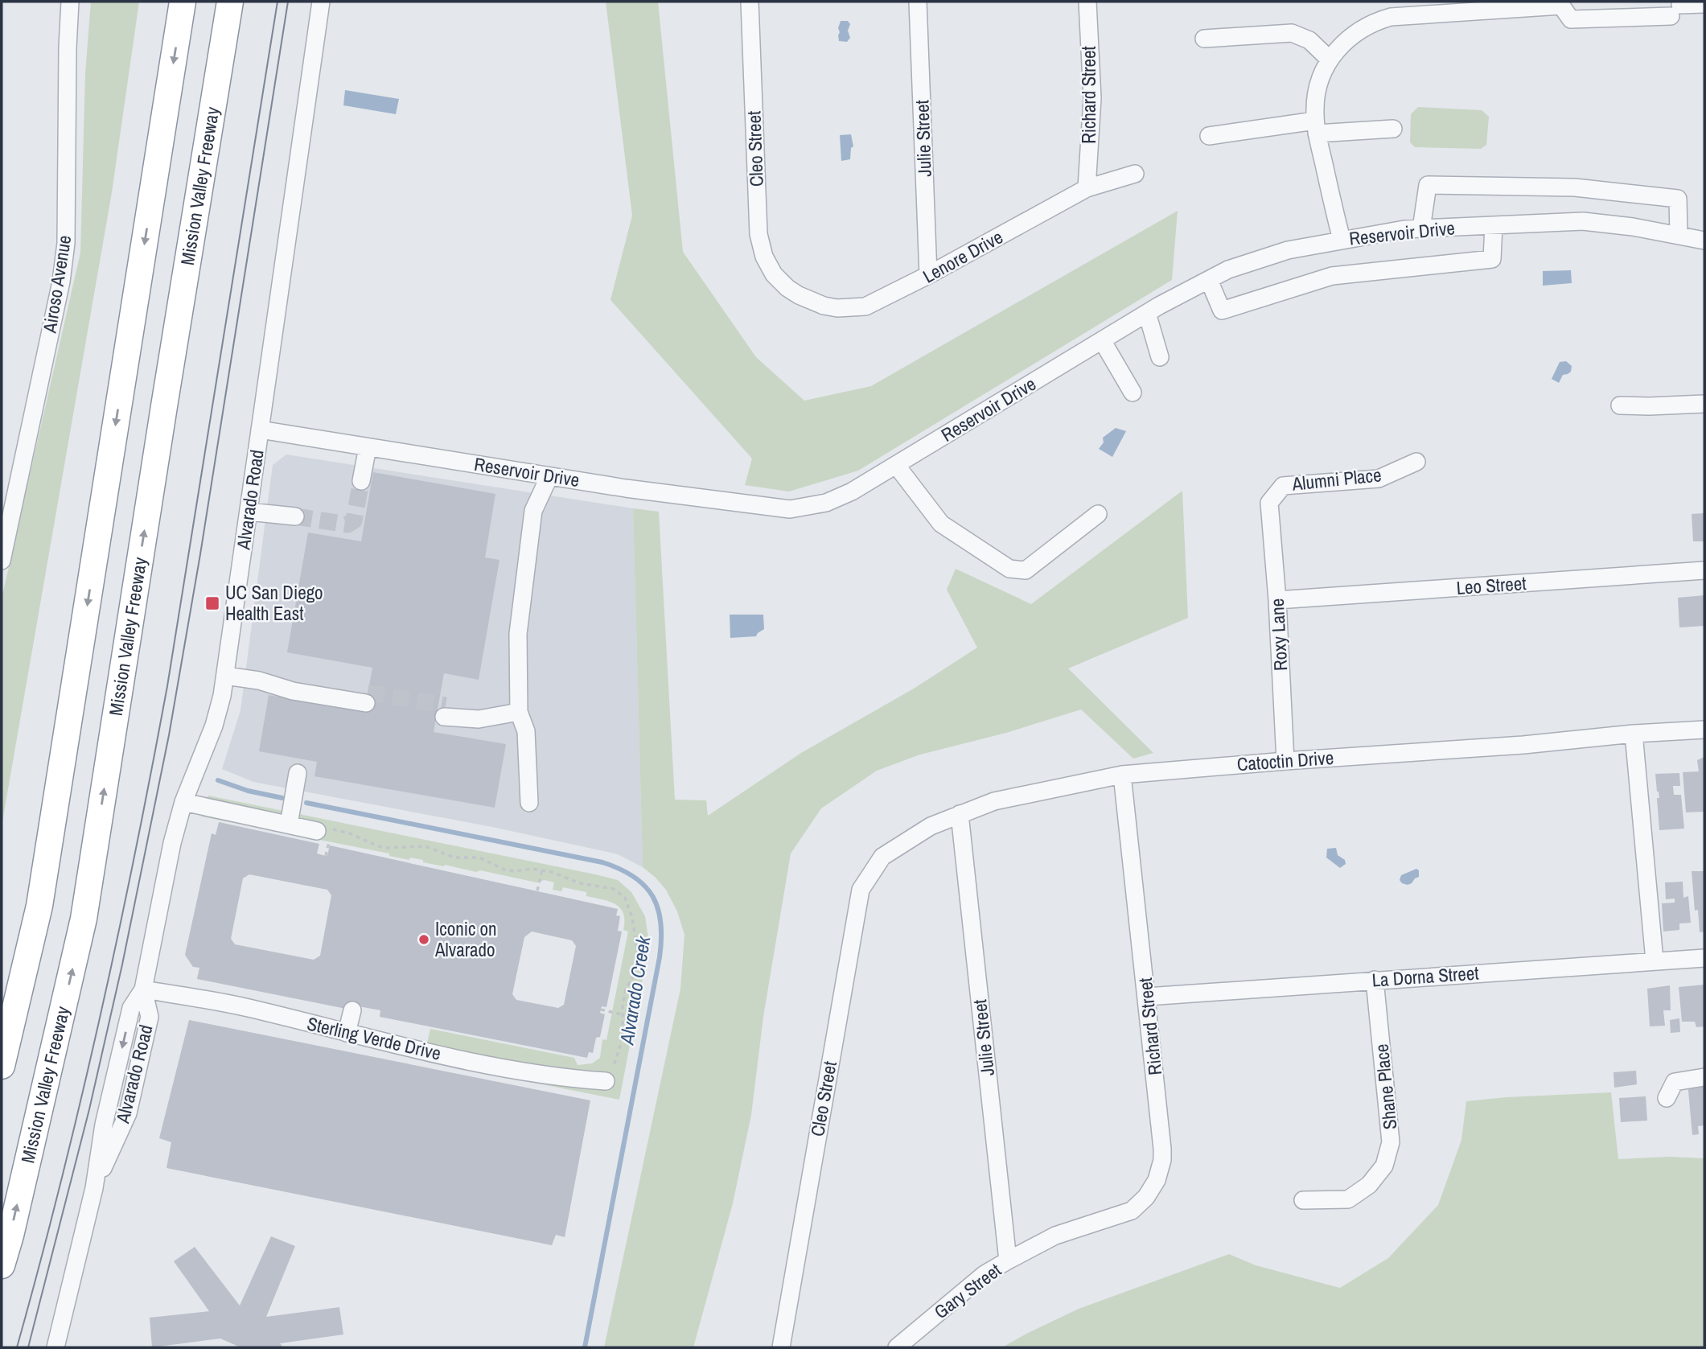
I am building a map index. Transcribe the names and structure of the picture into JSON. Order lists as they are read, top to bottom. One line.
{"streets":{"highway":["Mission Valley Freeway"],"street":["Richard Street","Julie Street","Cleo Street","Reservoir Drive","Lenore Drive","Airoso Avenue","Alumni Place","Alvarado Road","Leo Street","Roxy Lane","Catoctin Drive","La Dorna Street","Sterling Verde Drive","Shane Place","Gary Street"]},"crossings":[["Richard Street","Lenore Drive"],["Richard Street","Catoctin Drive"],["Richard Street","La Dorna Street"],["Richard Street","Gary Street"],["Julie Street","Lenore Drive"],["Julie Street","Catoctin Drive"],["Julie Street","Gary Street"],["Cleo Street","Lenore Drive"],["Cleo Street","Catoctin Drive"],["Reservoir Drive","Alvarado Road"],["Alumni Place","Roxy Lane"],["Alvarado Road","Sterling Verde Drive"],["Leo Street","Roxy Lane"],["Roxy Lane","Catoctin Drive"],["La Dorna Street","Shane Place"]],"water":["Alvarado Creek"],"places":{"transit":["UC San Diego Health East"],"other":["Iconic on Alvarado"]}}
